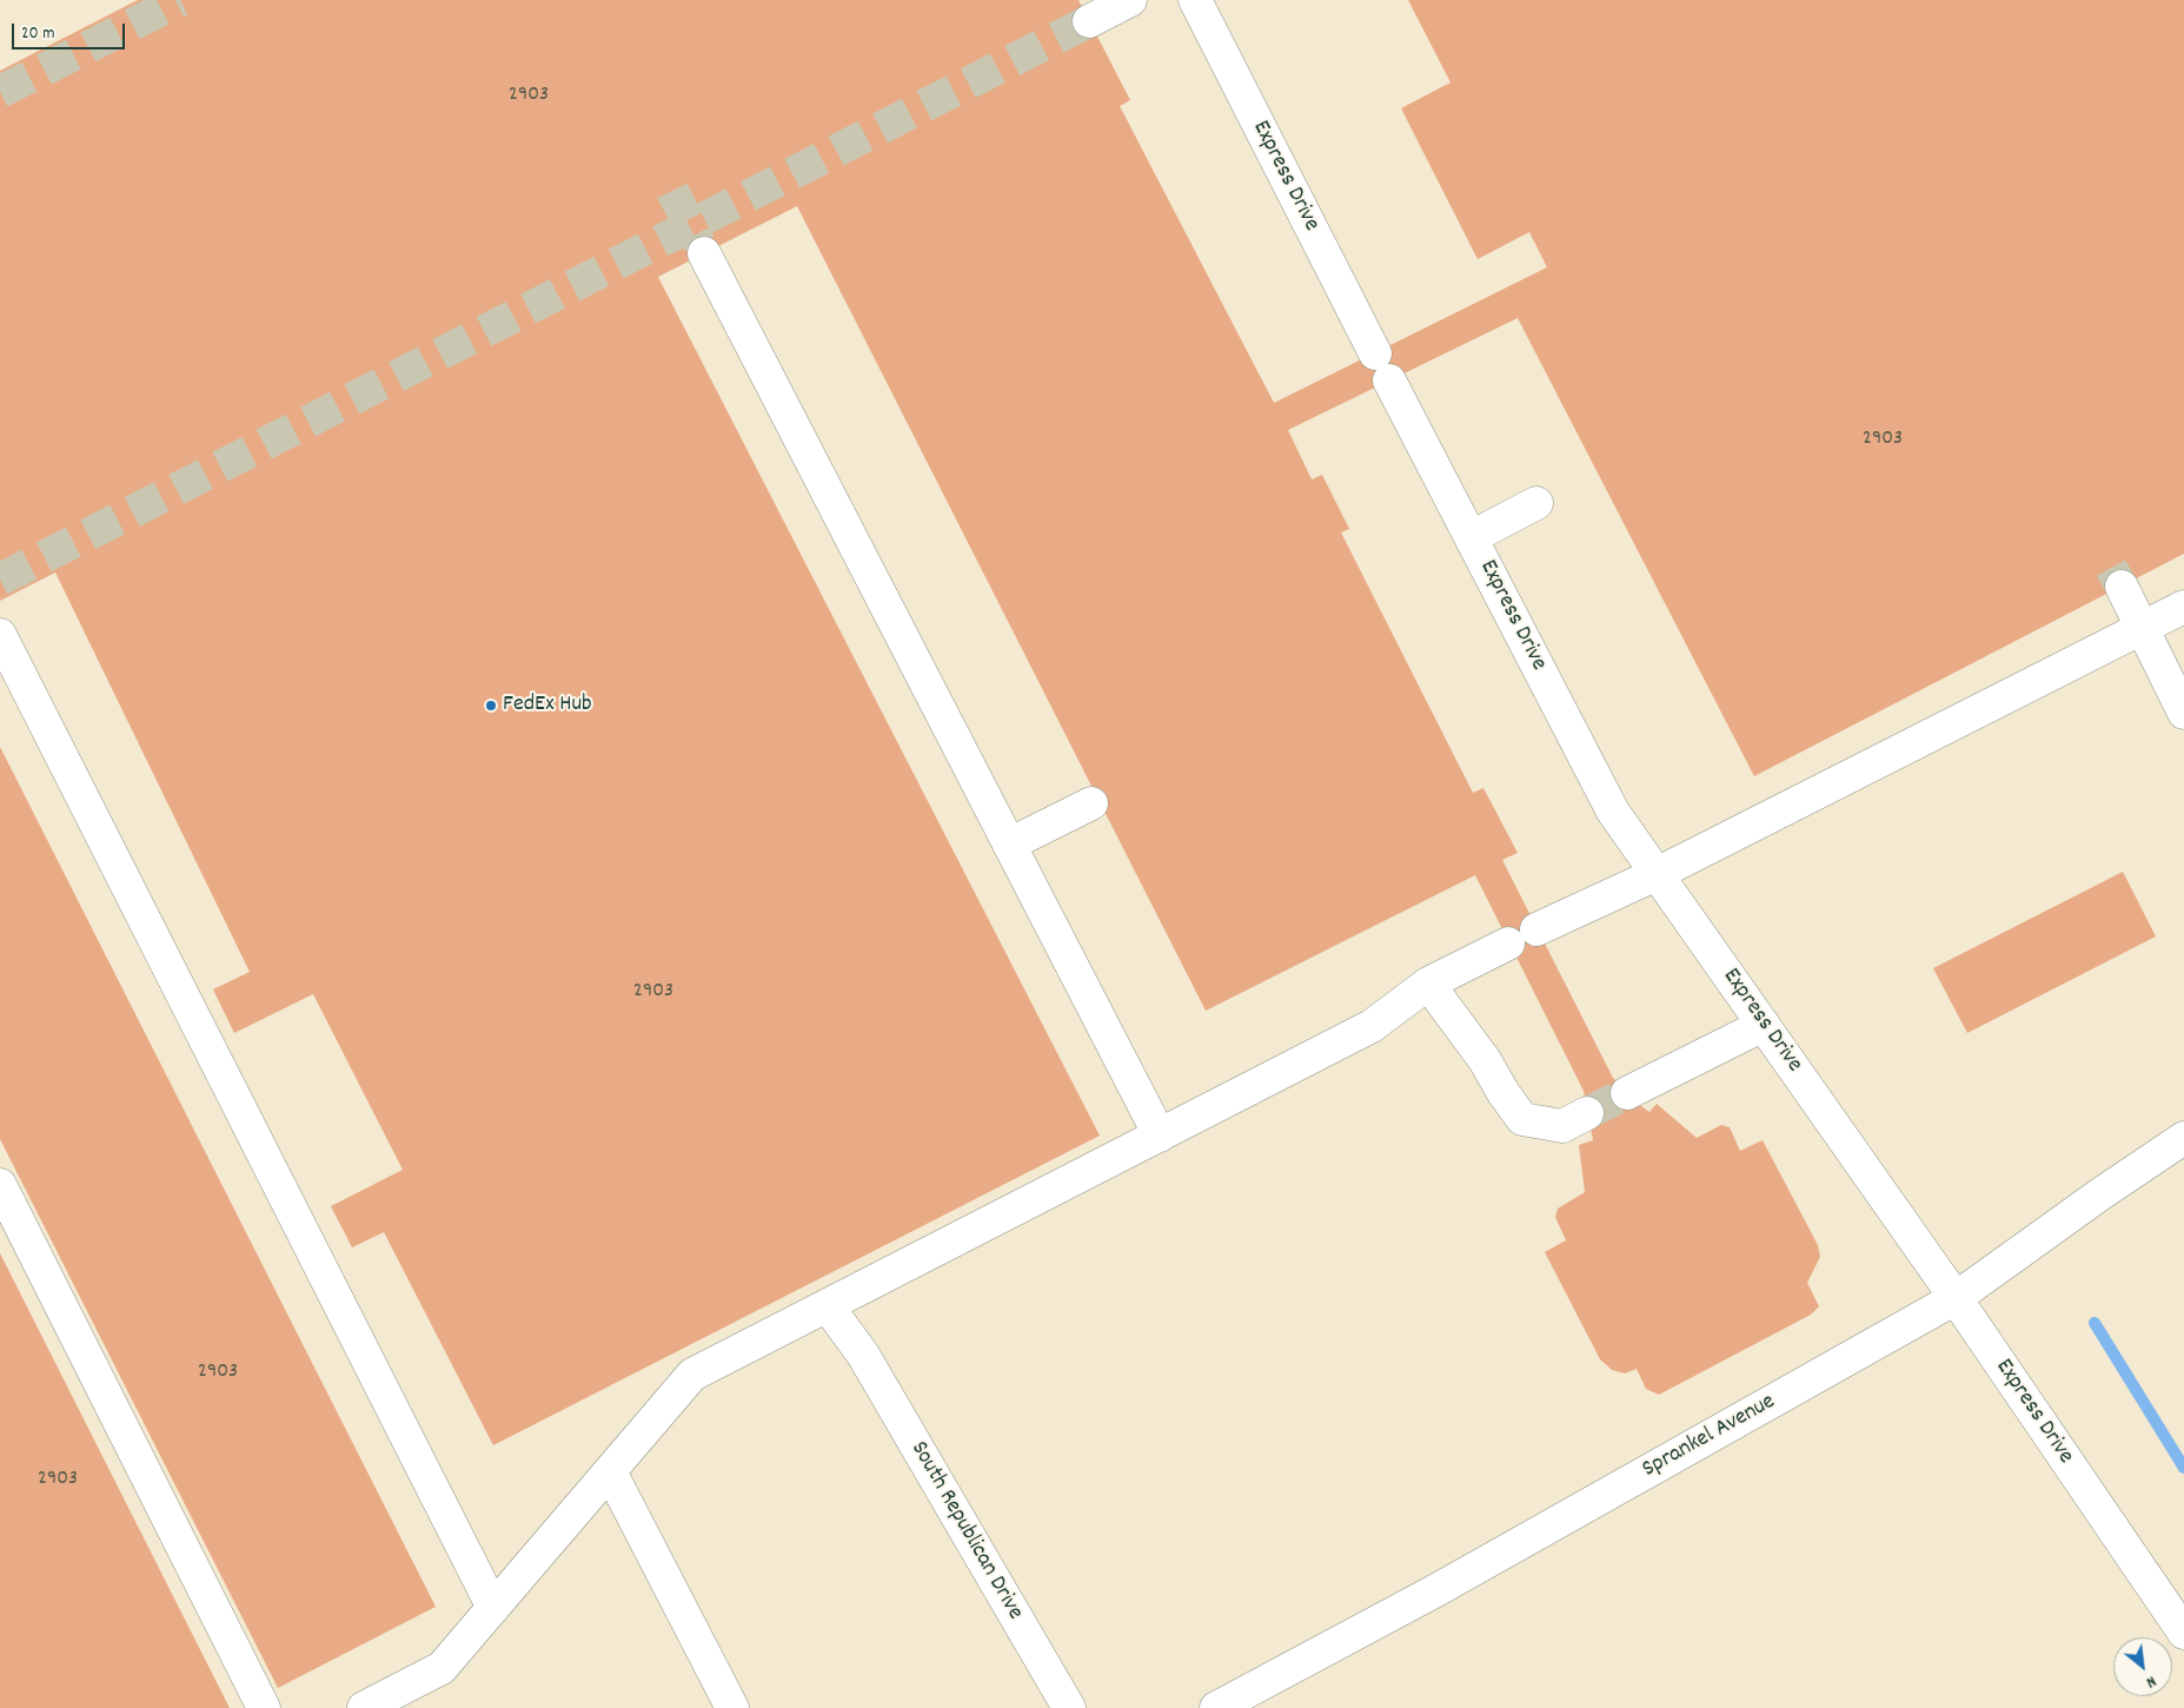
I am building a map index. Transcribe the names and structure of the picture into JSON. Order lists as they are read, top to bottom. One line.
{"streets":{"street":["Express Drive","Sprankel Avenue","South Republican Drive"]},"crossings":[["Express Drive","Sprankel Avenue"]],"places":["FedEx Hub"],"house_numbers":["2903","2903","2903","2903","2903"],"scale_bar":"20 m","north":"bottom right"}
